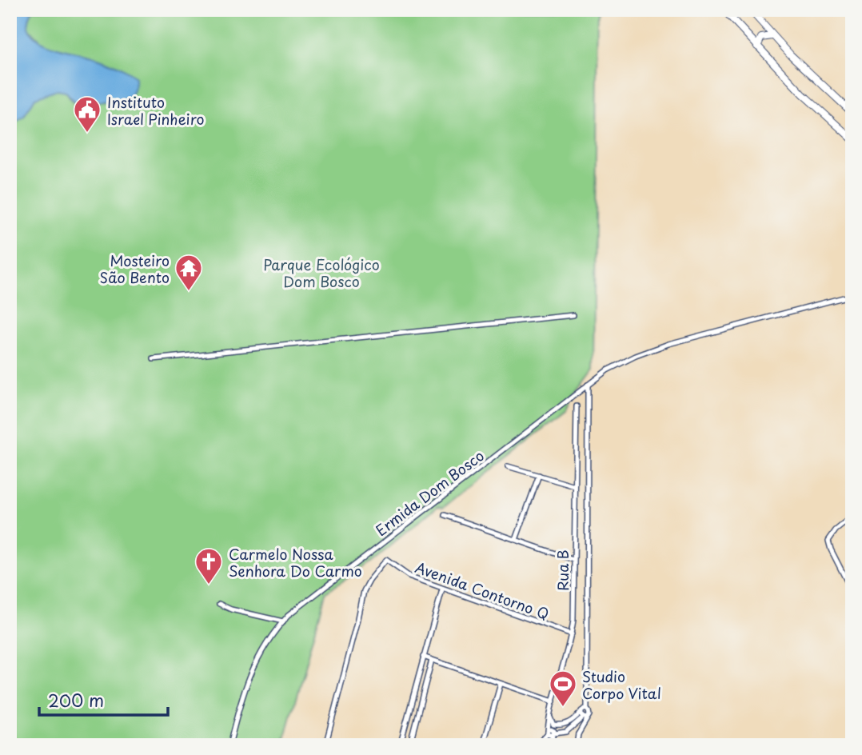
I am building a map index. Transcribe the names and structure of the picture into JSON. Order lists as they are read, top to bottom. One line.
{"streets":{"street":["Ermida Dom Bosco","Rua B","Avenida Contorno Q"]},"crossings":[["Rua B","Avenida Contorno Q"]],"parks":["Parque Ecológico Dom Bosco"],"places":{"public building":["Instituto Israel Pinheiro"],"temple":["Mosteiro São Bento"],"church":["Carmelo Nossa Senhora Do Carmo"],"sports":["Studio Corpo Vital"]},"scale_bar":"200 m"}
